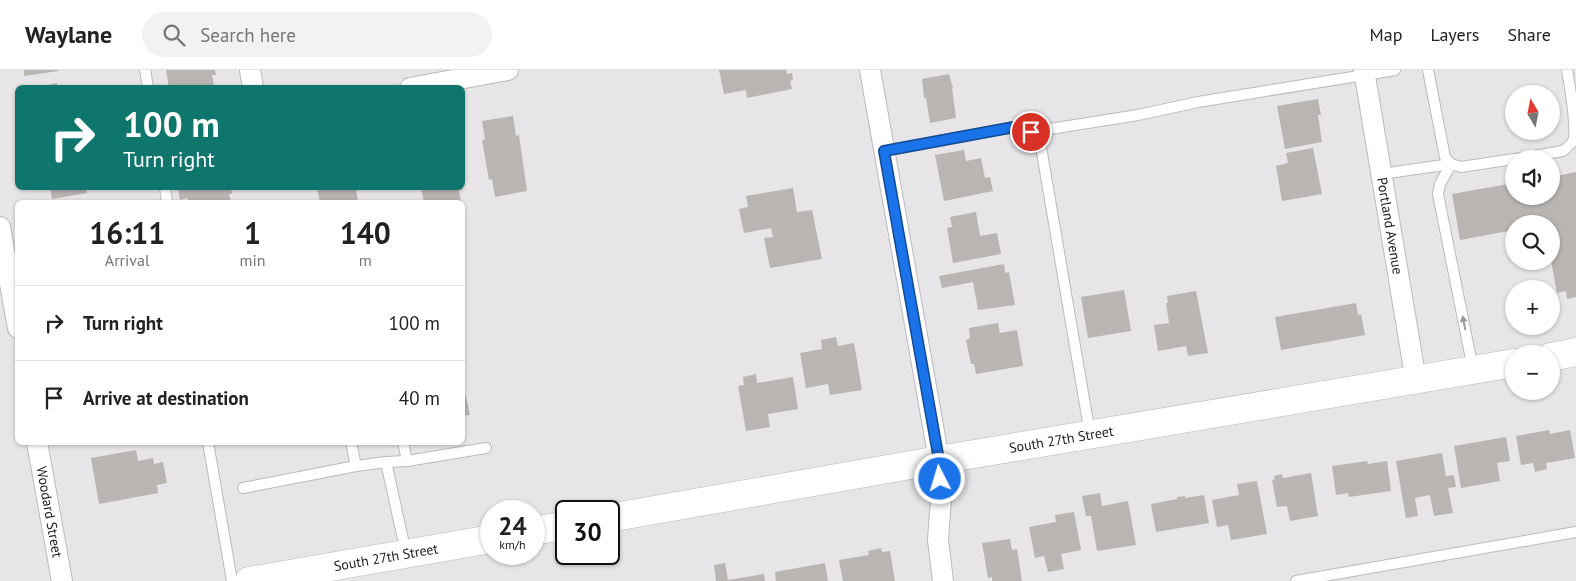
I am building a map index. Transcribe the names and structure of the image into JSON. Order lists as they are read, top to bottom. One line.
{"streets":{"main road":["South 27th Street"],"street":["Portland Avenue","Woodard Street"]},"crossings":[["Portland Avenue","South 27th Street"]],"north":"top","page":{"header":"Waylane","search":"Search here","nav":["Map","Layers","Share"],"map_buttons":["+","−"],"turn":["100 m","Turn right"],"eta":["16:11","Arrival","1","min","140","m"],"list":[{"name":"Turn right","value":"100 m"},{"name":"Arrive at destination","value":"40 m"}],"speed":"24 km/h","limit":"30"}}
